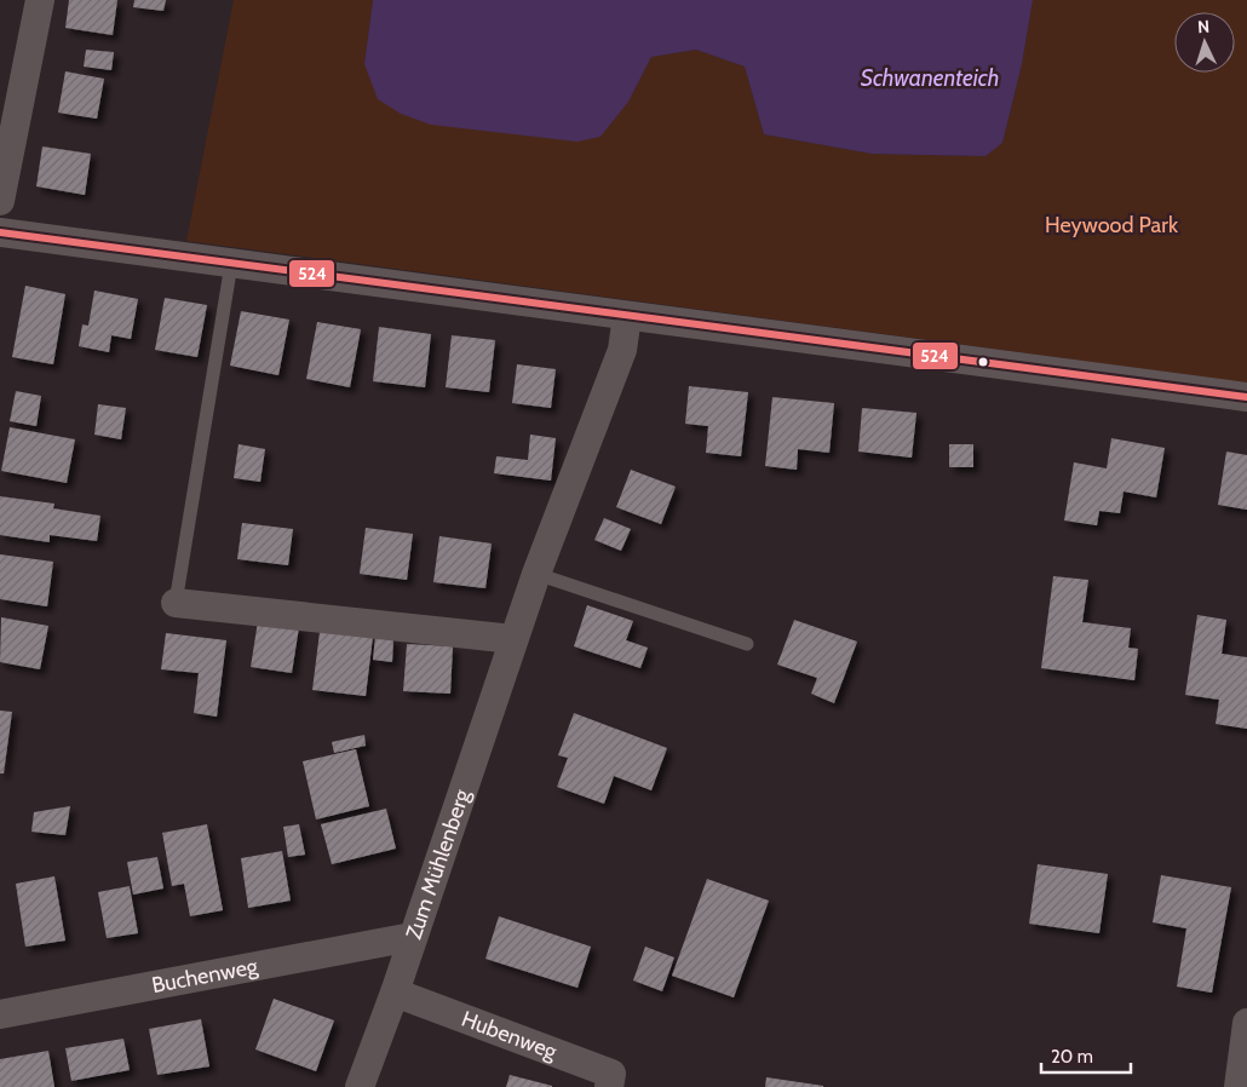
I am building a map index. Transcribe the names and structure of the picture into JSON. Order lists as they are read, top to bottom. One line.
{"streets":{"street":["Zum Mühlenberg","Buchenweg","Hubenweg"]},"crossings":[["Zum Mühlenberg","Buchenweg"],["Zum Mühlenberg","Hubenweg"]],"water":["Schwanenteich"],"parks":["Heywood Park"],"lines":["transit line 524"],"scale_bar":"20 m","north":"top"}
